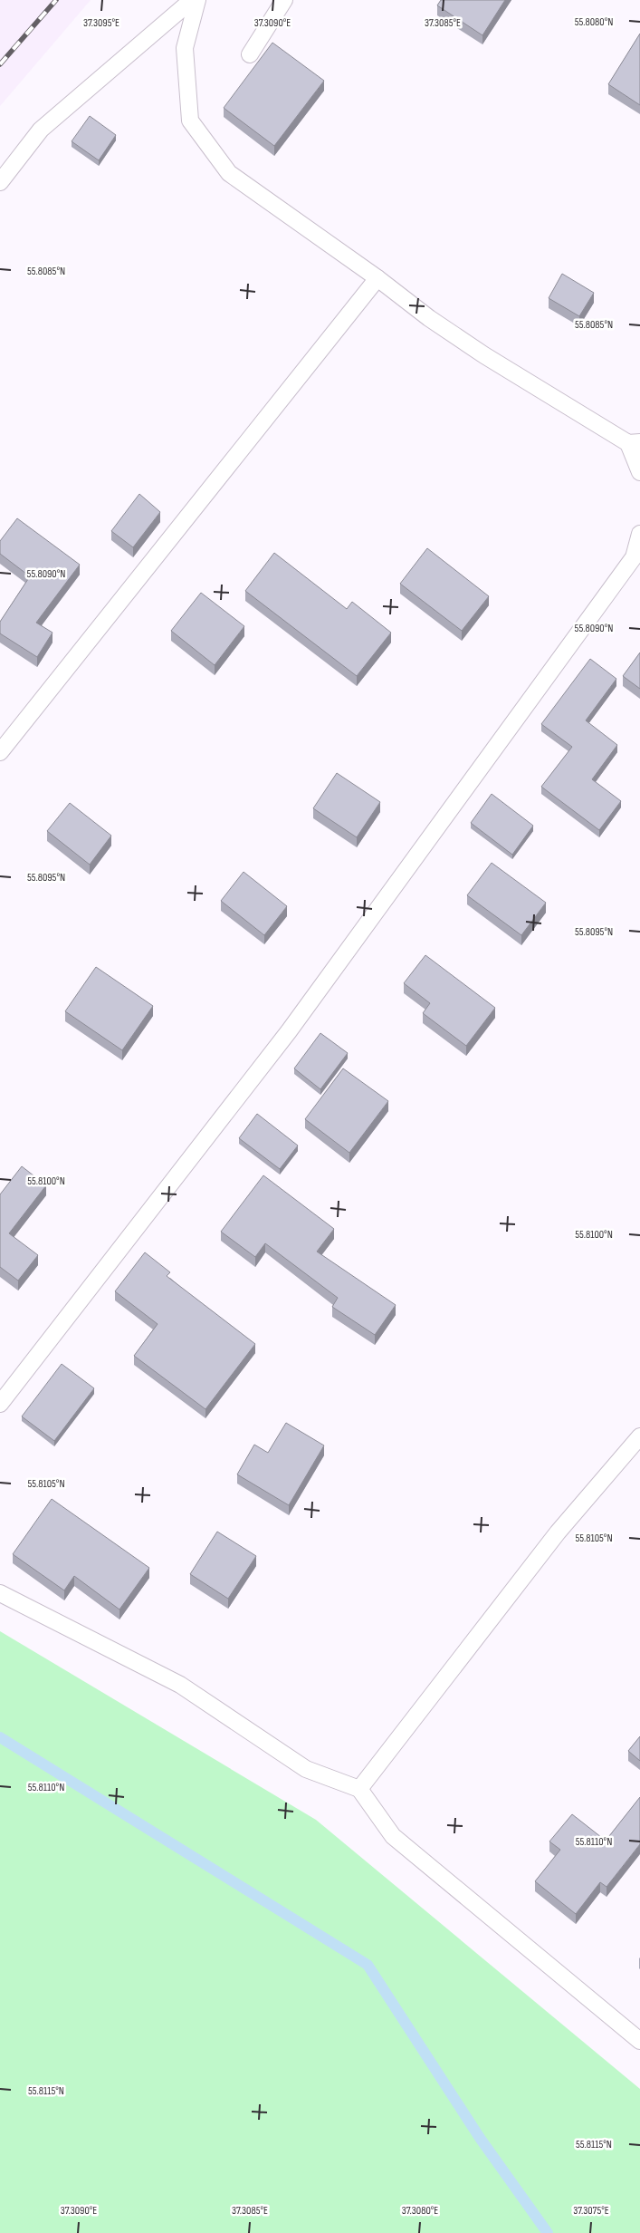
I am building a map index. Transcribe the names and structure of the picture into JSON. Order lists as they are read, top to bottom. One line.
{"coordinates":["55.8080°N","37.3095°E","37.3090°E","37.3085°E","55.8085°N","55.8090°N","55.8095°N","55.8100°N","55.8105°N","55.8110°N","55.8115°N","37.3080°E","37.3075°E"]}
